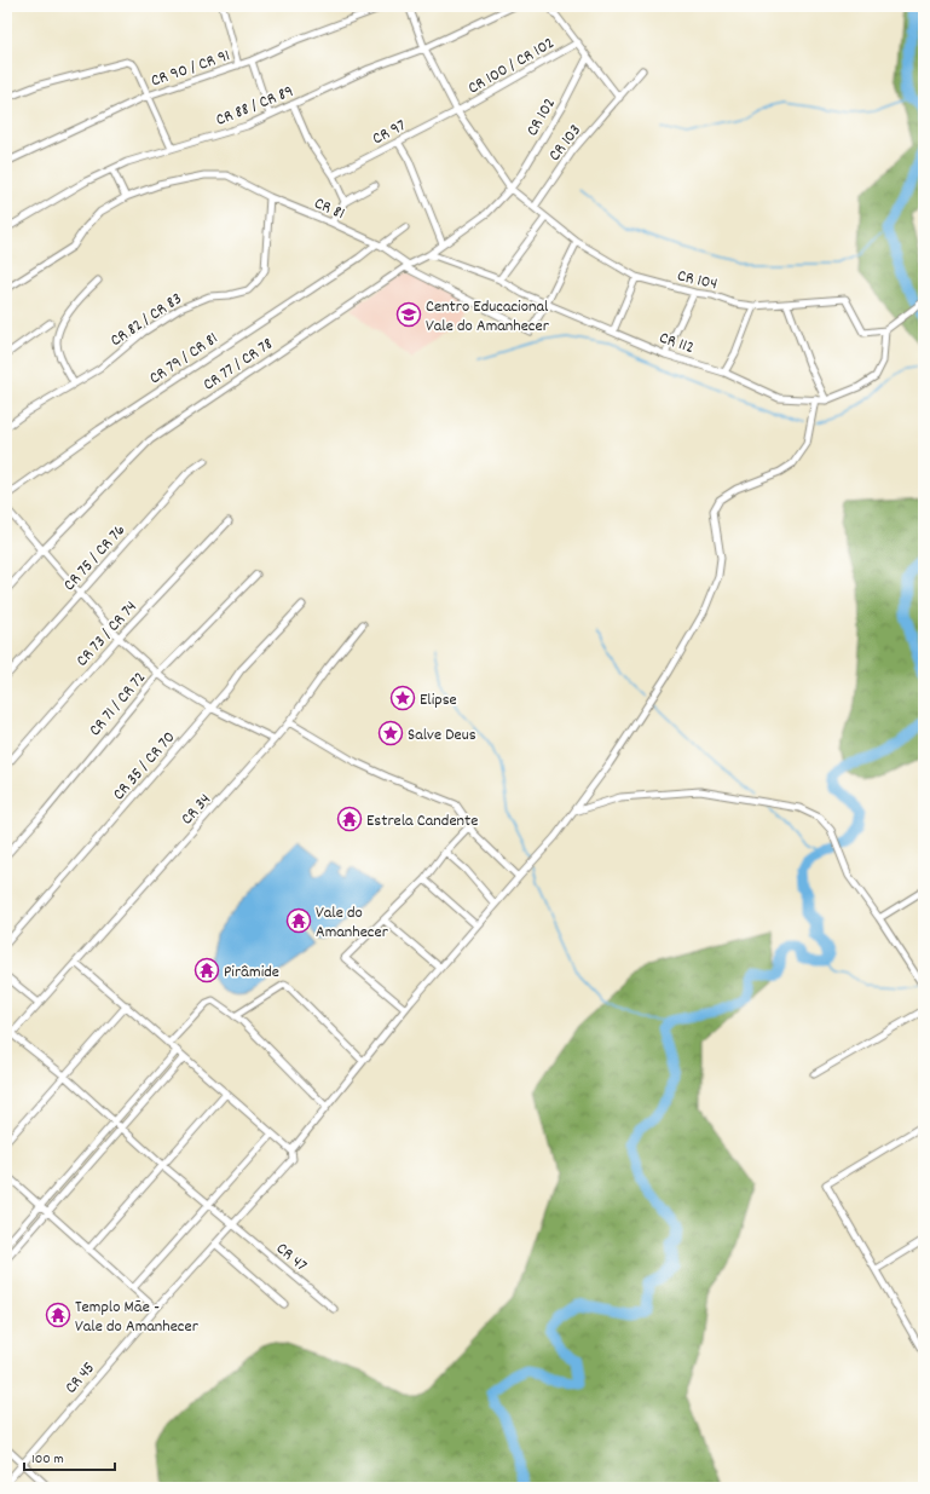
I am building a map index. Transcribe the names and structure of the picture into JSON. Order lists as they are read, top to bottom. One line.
{"streets":{"street":["CR 100 / CR 102","CR 90 / CR 91","CR 88 / CR 89","CR 102","CR 97","CR 103","CR 81","CR 104","CR 82 / CR 83","CR 112","CR 79 / CR 81","CR 77 / CR 78","CR 75 / CR 76","CR 73 / CR 74","CR 71 / CR 72","CR 35 / CR 70","CR 34","CR 47","CR 45"]},"crossings":[["CR 100 / CR 102","CR 97"],["CR 100 / CR 102","CR 104"],["CR 88 / CR 89","CR 104"],["CR 102","CR 104"],["CR 102","CR 77 / CR 78"],["CR 97","CR 104"],["CR 103","CR 104"],["CR 81","CR 82 / CR 83"],["CR 81","CR 112"],["CR 81","CR 79 / CR 81"],["CR 81","CR 77 / CR 78"],["CR 104","CR 112"],["CR 104","CR 77 / CR 78"],["CR 112","CR 77 / CR 78"],["CR 34","CR 47"],["CR 47","CR 45"]],"places":{"school or university":["Centro Educacional Vale do Amanhecer"],"place":["Elipse","Salve Deus"],"temple":["Estrela Candente","Vale do Amanhecer","Pirâmide","Templo Mãe - Vale do Amanhecer"]},"scale_bar":"100 m"}
